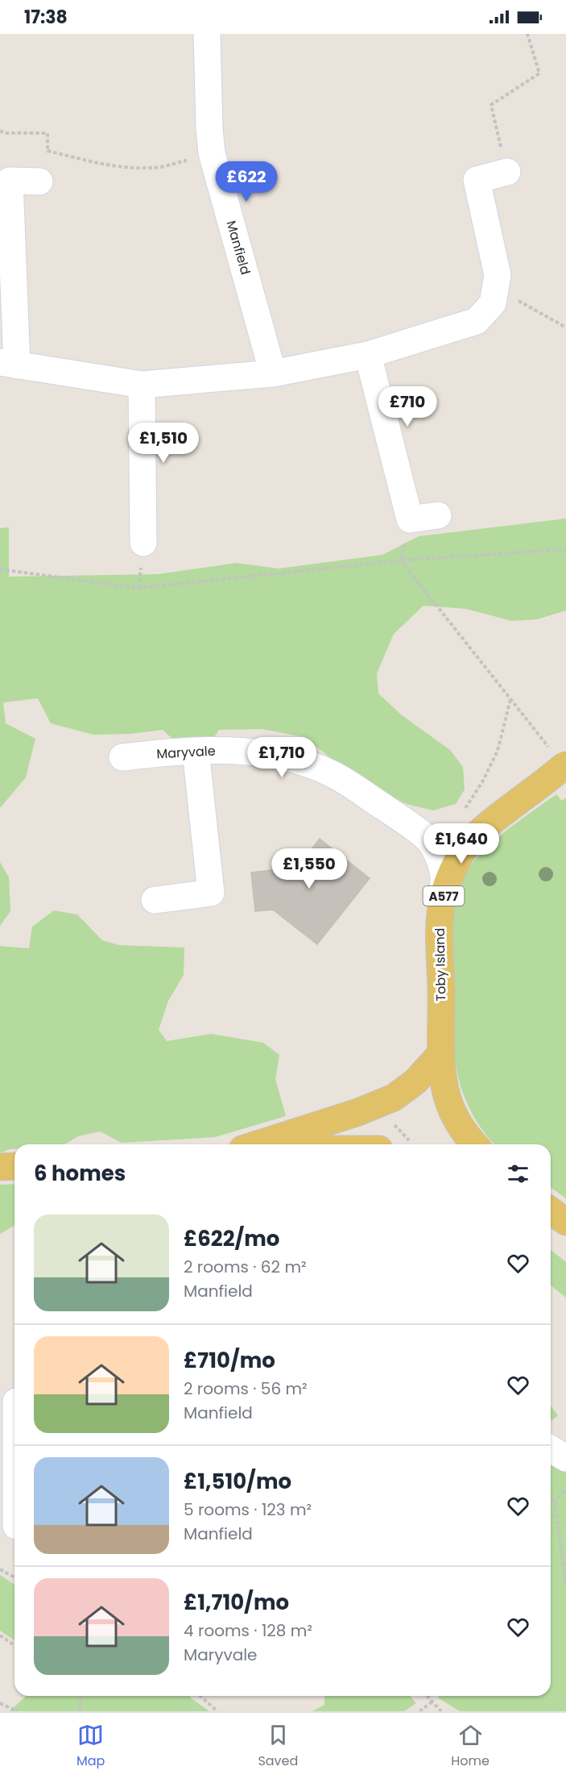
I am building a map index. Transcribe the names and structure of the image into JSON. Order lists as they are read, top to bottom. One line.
{"streets":{"main road":["A577","Toby Island"],"street":["Manfield","Maryvale"]},"crossings":[["Maryvale","Toby Island"]],"page":{"status":"17:38","price":["£622","£710","£1,510","£1,710","£1,640","£1,550"],"heading":"6 homes","list":[{"name":"£622/mo","note":"2 rooms · 62 m² · Manfield"},{"name":"£710/mo","note":"2 rooms · 56 m² · Manfield"},{"name":"£1,510/mo","note":"5 rooms · 123 m² · Manfield"},{"name":"£1,710/mo","note":"4 rooms · 128 m² · Maryvale"}],"tabs":["Map","Saved","Home"]}}
